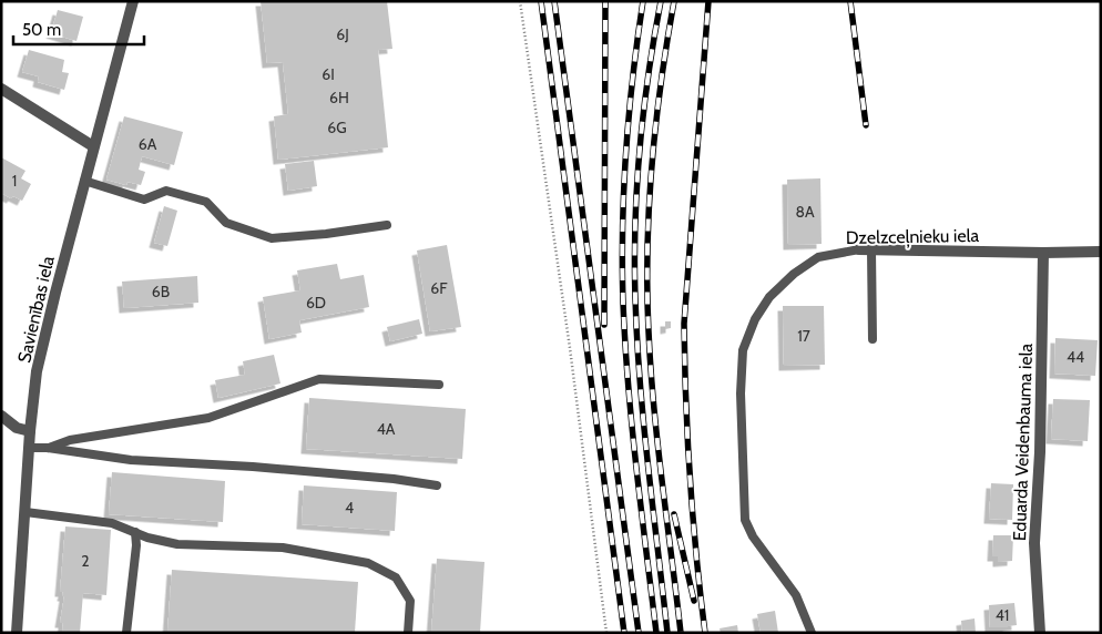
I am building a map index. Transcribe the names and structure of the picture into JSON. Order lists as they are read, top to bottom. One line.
{"streets":{"street":["Dzelzceļnieku iela","Savienības iela","Eduarda Veidenbauma iela"]},"crossings":[["Dzelzceļnieku iela","Eduarda Veidenbauma iela"]],"house_numbers":["6J","6I","6H","6G","6A","1","8A","6F","6B","6D","17","44","4A","4","2","41"],"scale_bar":"50 m"}
